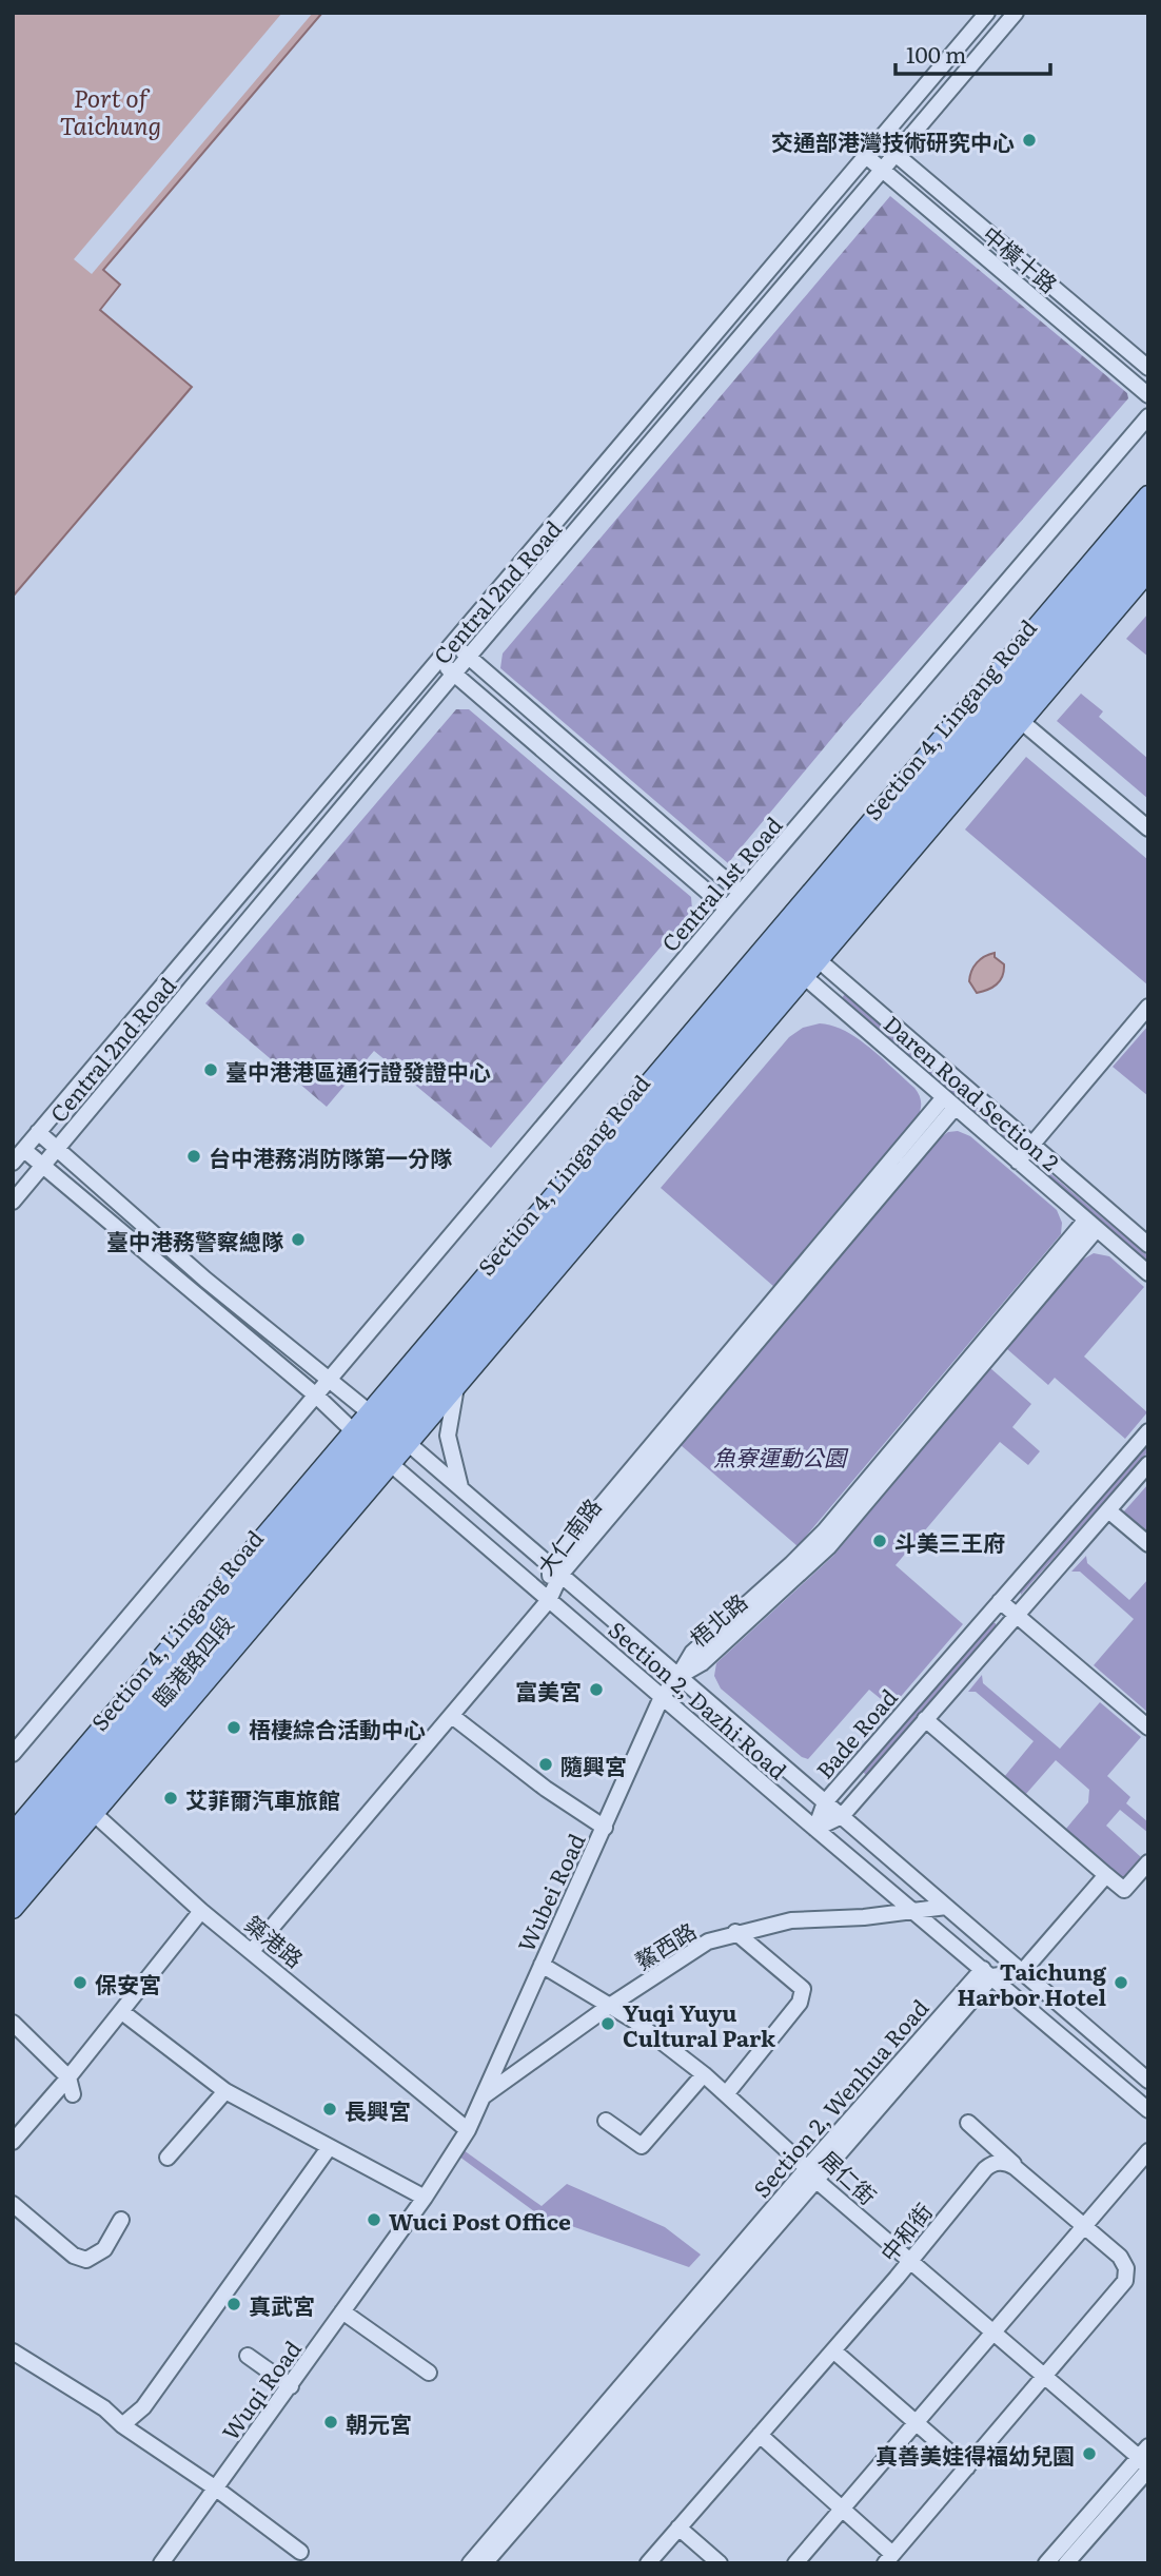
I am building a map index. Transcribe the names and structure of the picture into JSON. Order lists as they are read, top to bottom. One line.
{"streets":{"main road":["Section 4, Lingang Road","臨港路四段"],"street":["中橫十路","Central 2nd Road","Central 1st Road","Daren Road Section 2","大仁南路","梧北路","Section 2, Dazhi Road","Bade Road","Wubei Road","築港路","鰲西路","Section 2, Wenhua Road","居仁街","中和街","Wuqi Road"]},"crossings":[["中橫十路","Central 2nd Road"],["Central 2nd Road","Section 2, Dazhi Road"],["Section 4, Lingang Road","Daren Road Section 2"],["Section 4, Lingang Road","臨港路四段"],["Section 4, Lingang Road","Section 2, Dazhi Road"],["Section 4, Lingang Road","築港路"],["Central 1st Road","Section 2, Dazhi Road"],["Daren Road Section 2","大仁南路"],["Daren Road Section 2","梧北路"],["大仁南路","Section 2, Dazhi Road"],["梧北路","Section 2, Dazhi Road"],["梧北路","Wubei Road"],["臨港路四段","Section 2, Dazhi Road"],["臨港路四段","築港路"],["Section 2, Dazhi Road","Bade Road"],["Section 2, Dazhi Road","Wubei Road"],["Section 2, Dazhi Road","鰲西路"],["Section 2, Dazhi Road","Section 2, Wenhua Road"],["Wubei Road","築港路"],["Wubei Road","鰲西路"],["Wubei Road","居仁街"],["Wubei Road","Wuqi Road"],["築港路","Wuqi Road"],["鰲西路","居仁街"],["Section 2, Wenhua Road","居仁街"],["居仁街","中和街"]],"water":["Port of Taichung"],"parks":["魚寮運動公園"],"places":["交通部港灣技術研究中心","臺中港港區通行證發證中心","台中港務消防隊第一分隊","臺中港務警察總隊","斗美三王府","富美宮","梧棲綜合活動中心","隨興宮","艾菲爾汽車旅館","保安宮","Taichung Harbor Hotel","Yuqi Yuyu Cultural Park","長興宮","Wuci Post Office","真武宮","朝元宮","真善美娃得福幼兒園"],"scale_bar":"100 m"}
